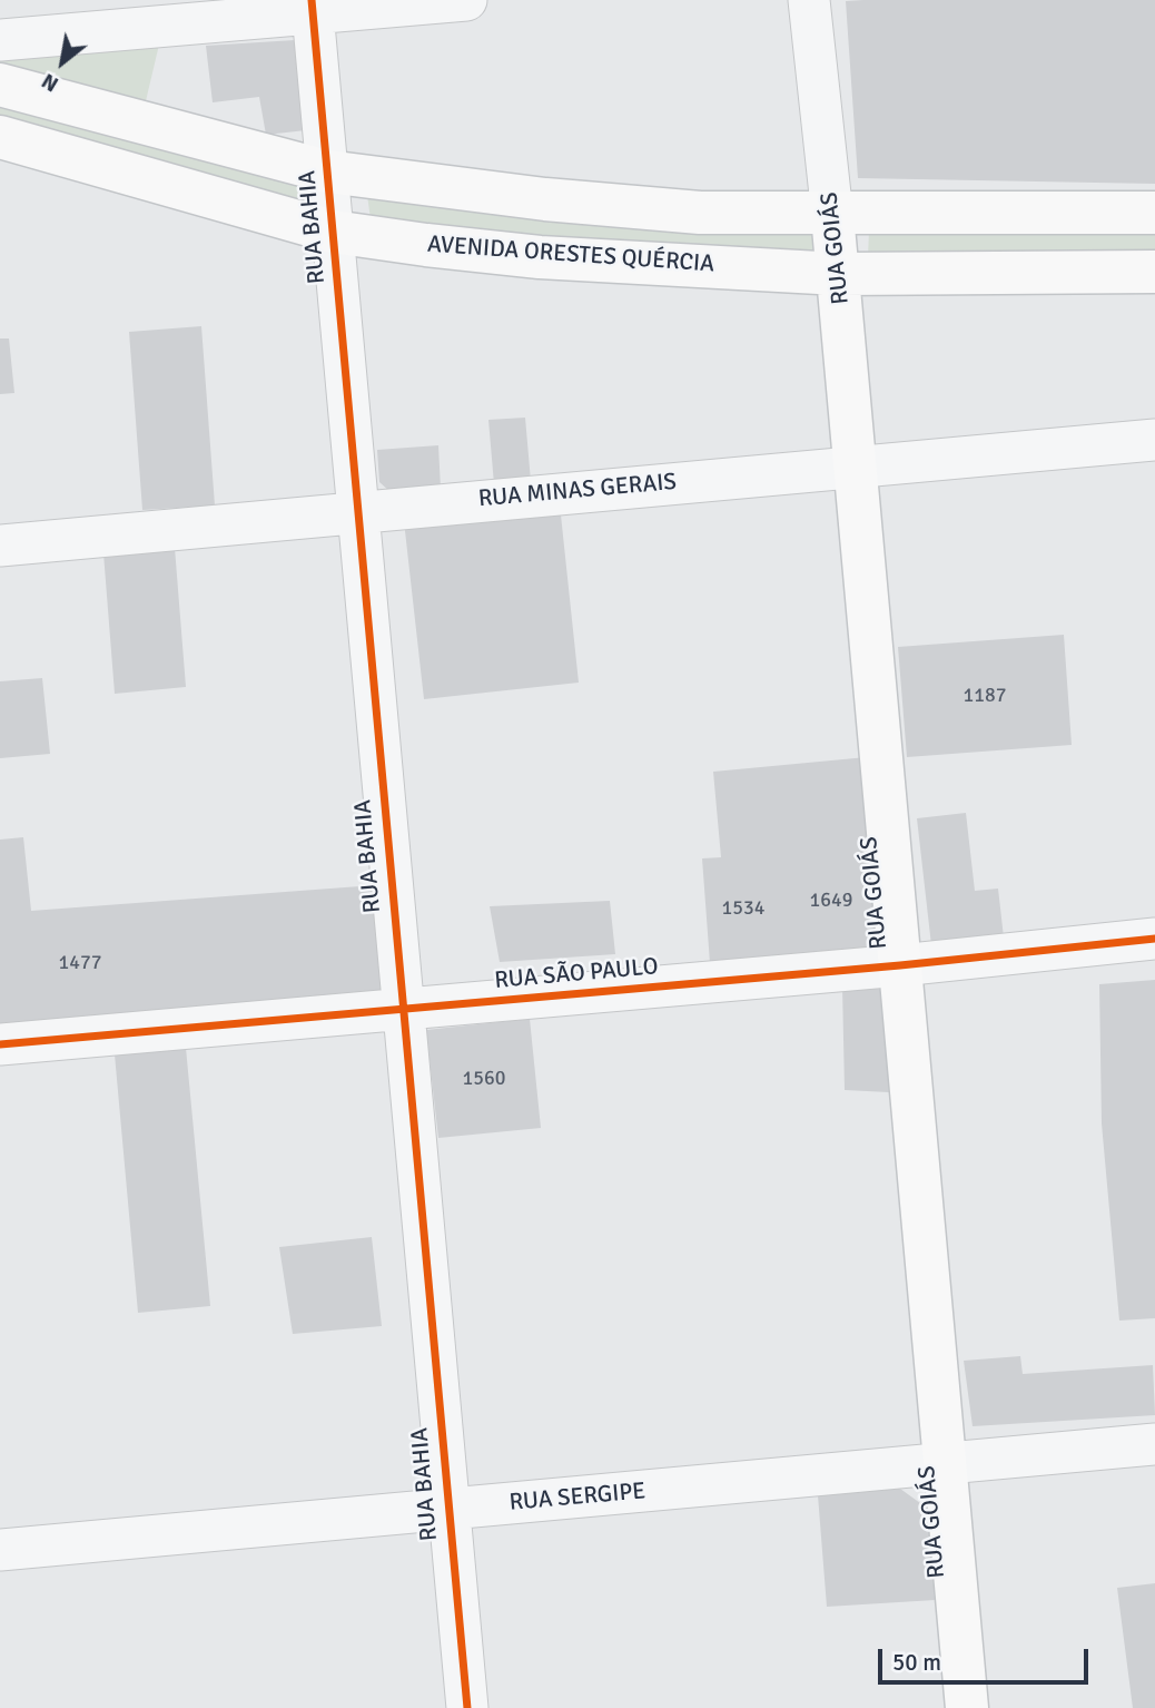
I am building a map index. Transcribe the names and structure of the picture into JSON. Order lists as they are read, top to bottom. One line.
{"streets":{"main road":["RUA GOIÁS","AVENIDA ORESTES QUÉRCIA"],"street":["RUA BAHIA","RUA MINAS GERAIS","RUA SÃO PAULO","RUA SERGIPE"]},"crossings":[["RUA BAHIA","AVENIDA ORESTES QUÉRCIA"],["RUA BAHIA","RUA MINAS GERAIS"],["RUA BAHIA","RUA SÃO PAULO"],["RUA BAHIA","RUA SERGIPE"],["RUA GOIÁS","AVENIDA ORESTES QUÉRCIA"],["RUA GOIÁS","RUA MINAS GERAIS"],["RUA GOIÁS","RUA SÃO PAULO"],["RUA GOIÁS","RUA SERGIPE"]],"house_numbers":["1187","1649","1534","1477","1560"],"scale_bar":"50 m","north":"bottom left"}
